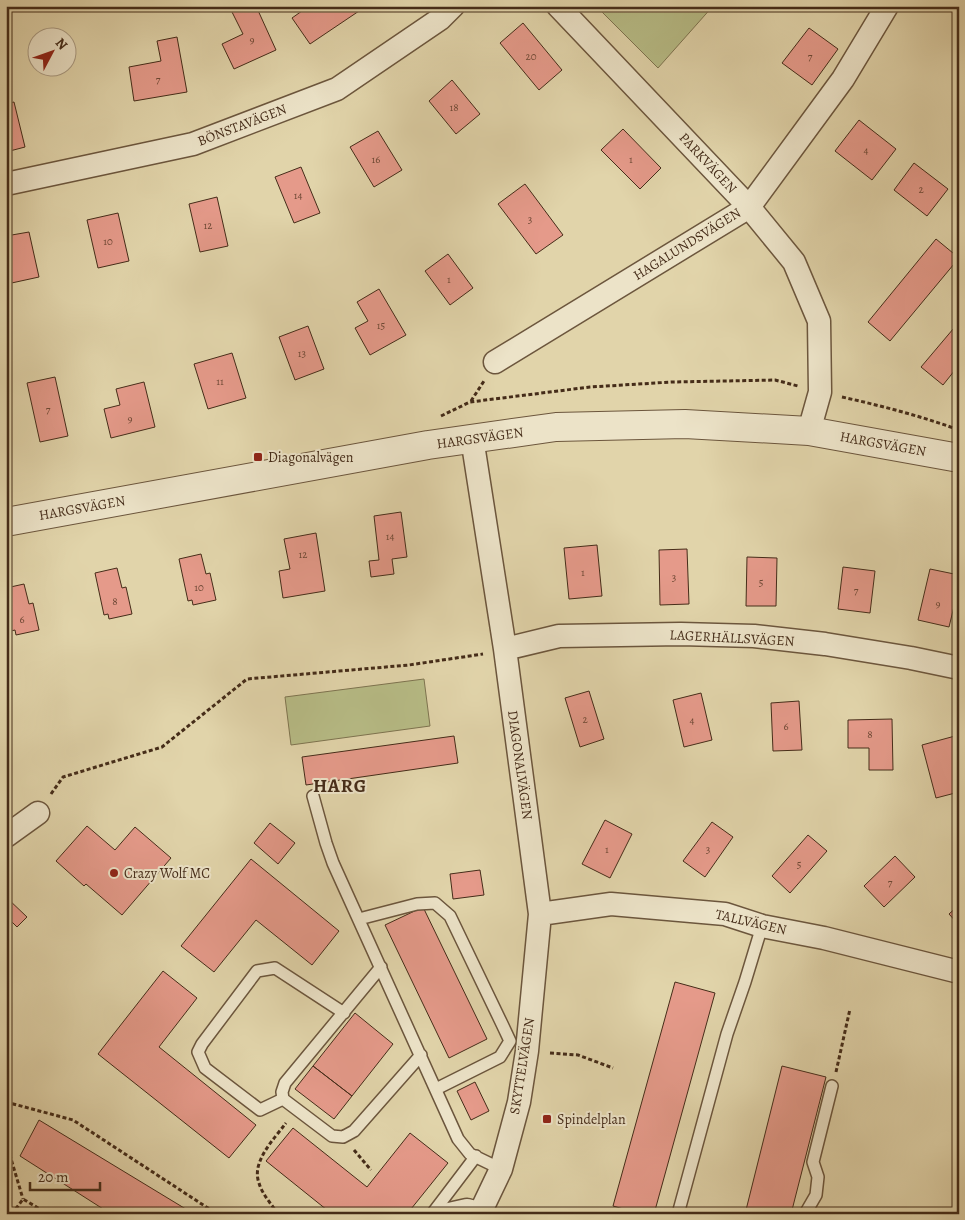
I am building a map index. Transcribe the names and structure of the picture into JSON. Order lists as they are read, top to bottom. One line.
{"streets":{"street":["BÖNSTAVÄGEN","PARKVÄGEN","HAGALUNDSVÄGEN","HARGSVÄGEN","LAGERHÄLLSVÄGEN","DIAGONALVÄGEN","TALLVÄGEN","SKYTTELVÄGEN"]},"crossings":[["PARKVÄGEN","HAGALUNDSVÄGEN"],["PARKVÄGEN","HARGSVÄGEN"],["HARGSVÄGEN","DIAGONALVÄGEN"],["LAGERHÄLLSVÄGEN","DIAGONALVÄGEN"],["DIAGONALVÄGEN","TALLVÄGEN"],["DIAGONALVÄGEN","SKYTTELVÄGEN"],["TALLVÄGEN","SKYTTELVÄGEN"]],"districts":["HARG"],"places":{"transit":["Diagonalvägen","Spindelplan"],"other":["Crazy Wolf MC"]},"house_numbers":["9","20","7","7","18","4","16","1","2","14","3","12","10","1","15","13","11","7","9","14","12","1","3","5","10","7","8","9","6","2","4","6","8","1","3","5","7"],"scale_bar":"20 m","north":"top right"}
